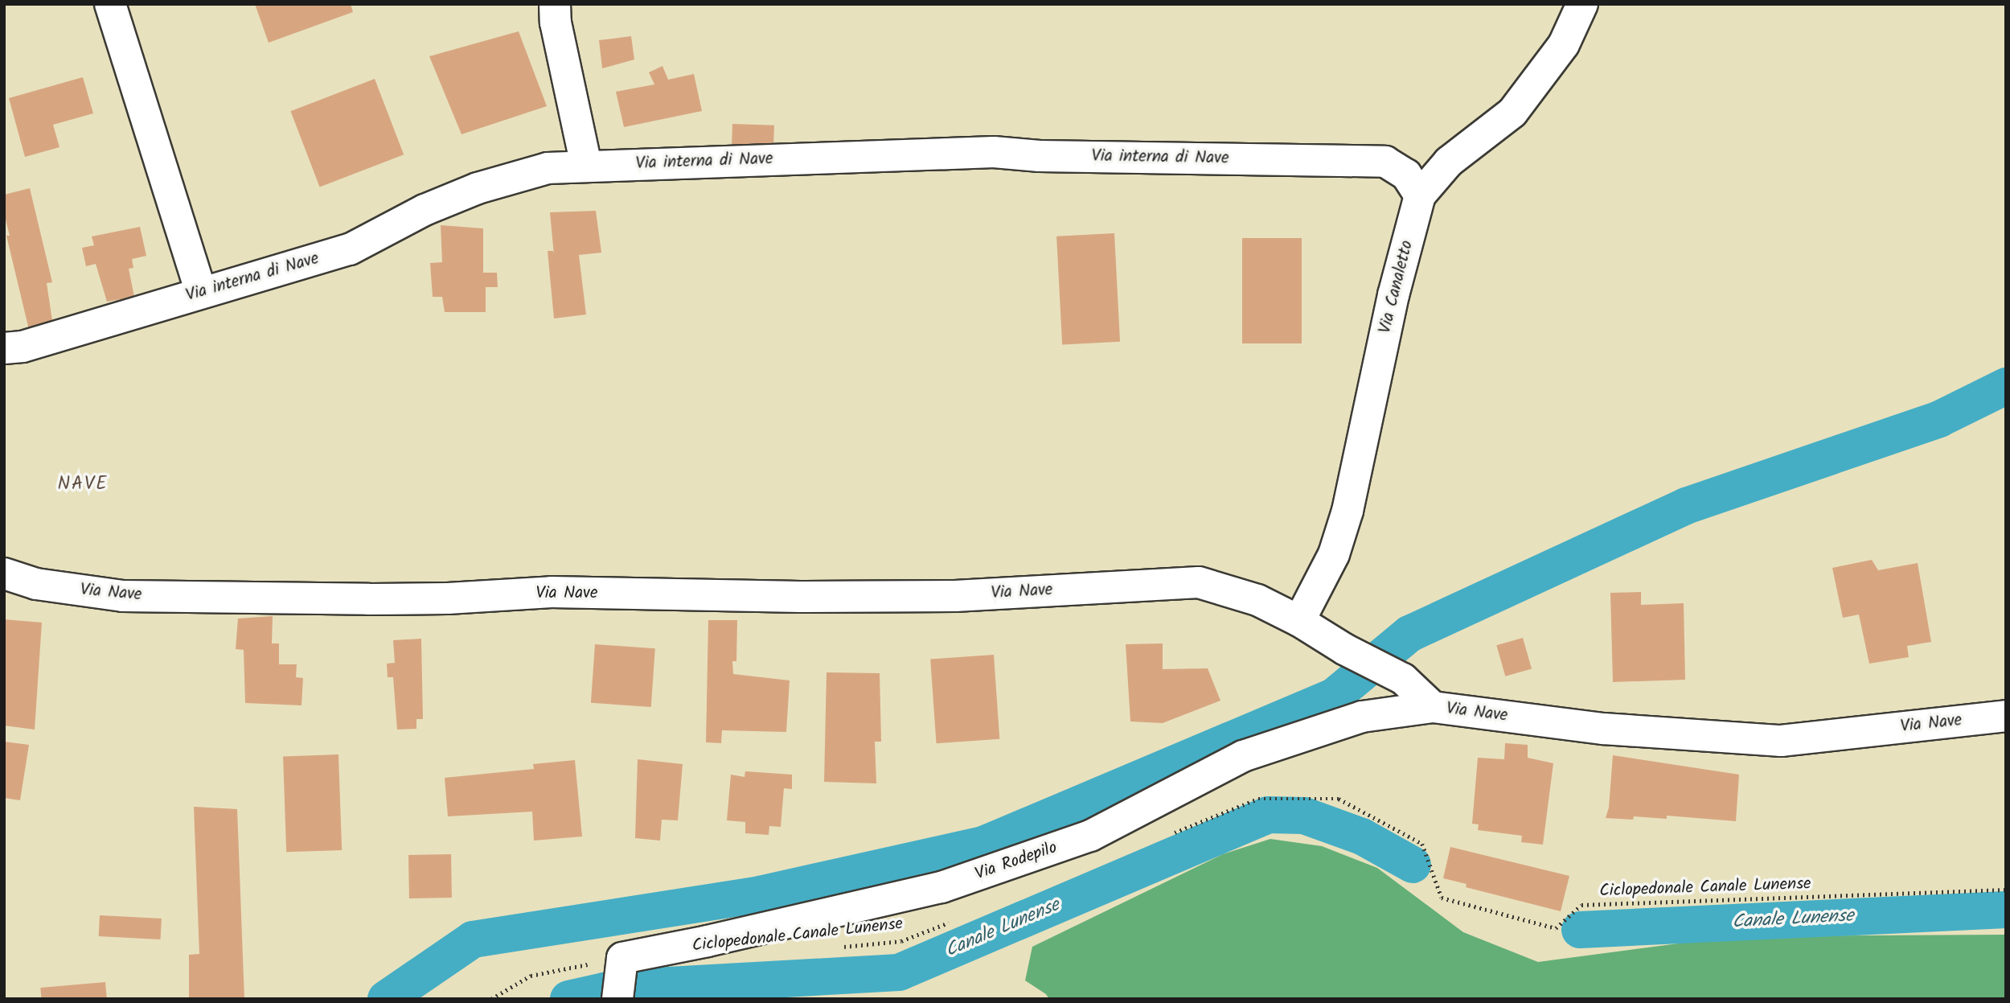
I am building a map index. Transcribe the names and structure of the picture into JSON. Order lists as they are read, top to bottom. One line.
{"streets":{"street":["Via interna di Nave","Via Canaletto","Via Nave","Via Rodepilo"],"path":["Ciclopedonale Canale Lunense"]},"crossings":[["Via interna di Nave","Via Canaletto"],["Via Canaletto","Via Nave"],["Via Nave","Via Rodepilo"]],"districts":["NAVE"],"water":["Canale Lunense"]}
